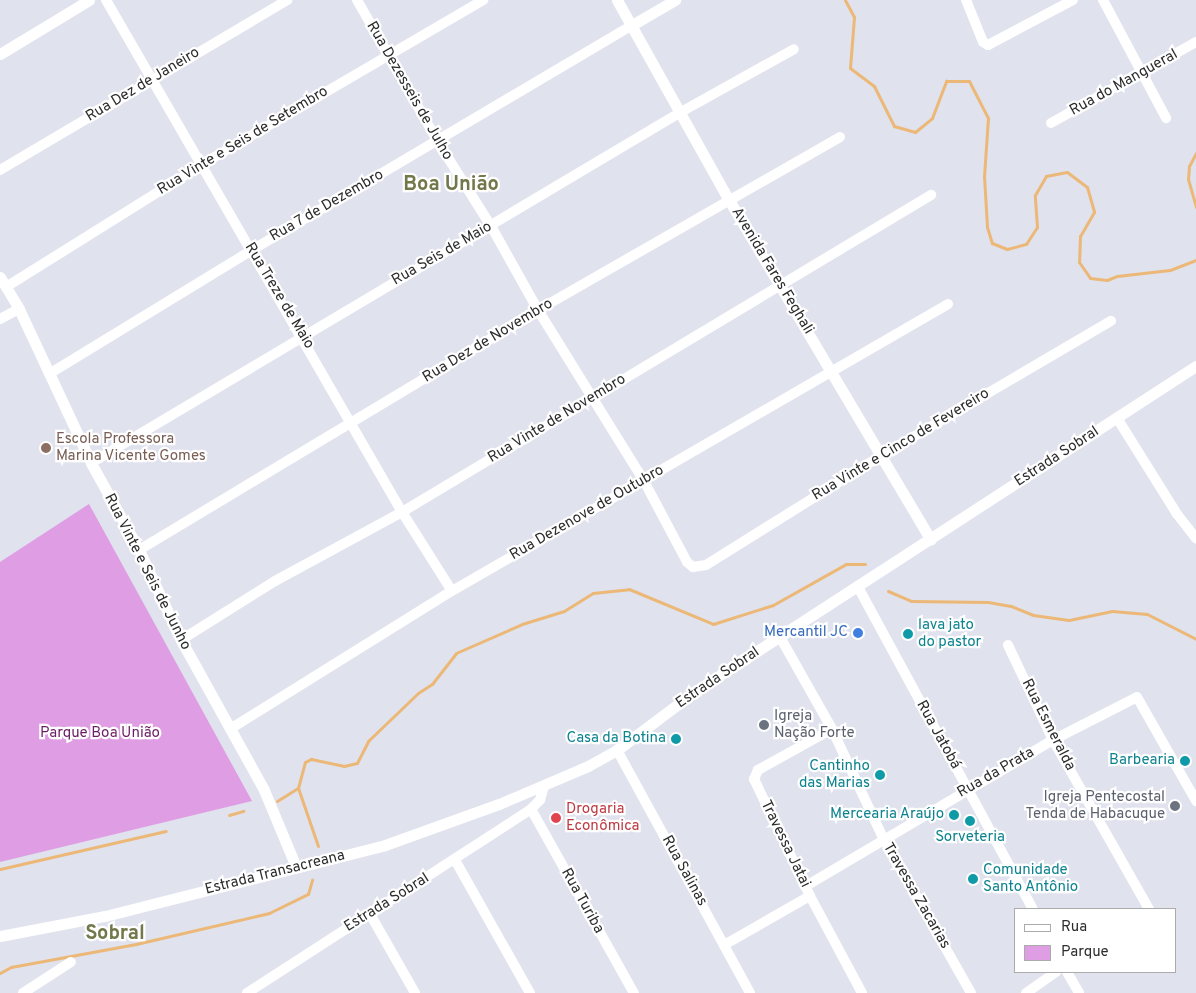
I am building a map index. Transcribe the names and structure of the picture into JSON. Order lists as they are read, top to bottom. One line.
{"streets":{"street":["Rua do Mangueral","Rua Dez de Janeiro","Rua Dezesseis de Julho","Rua Vinte e Seis de Setembro","Rua 7 de Dezembro","Rua Seis de Maio","Avenida Fares Feghali","Rua Treze de Maio","Rua Dez de Novembro","Rua Vinte de Novembro","Rua Vinte e Cinco de Fevereiro","Estrada Sobral","Rua Dezenove de Outubro","Rua Vinte e Seis de Junho","Rua Esmeralda","Rua Jatobá","Rua da Prata","Travessa Jatai","Rua Salinas","Estrada Transacreana","Travessa Zacarias","Rua Turiba"]},"crossings":[["Rua Dez de Janeiro","Rua Treze de Maio"],["Rua Dezesseis de Julho","Rua Vinte e Seis de Setembro"],["Rua Dezesseis de Julho","Rua 7 de Dezembro"],["Rua Dezesseis de Julho","Rua Seis de Maio"],["Rua Dezesseis de Julho","Rua Dez de Novembro"],["Rua Dezesseis de Julho","Rua Vinte de Novembro"],["Rua Dezesseis de Julho","Rua Vinte e Cinco de Fevereiro"],["Rua Dezesseis de Julho","Rua Dezenove de Outubro"],["Rua Vinte e Seis de Setembro","Rua Treze de Maio"],["Rua Vinte e Seis de Setembro","Rua Vinte e Seis de Junho"],["Rua 7 de Dezembro","Avenida Fares Feghali"],["Rua 7 de Dezembro","Rua Treze de Maio"],["Rua 7 de Dezembro","Rua Vinte e Seis de Junho"],["Rua Seis de Maio","Avenida Fares Feghali"],["Rua Seis de Maio","Rua Treze de Maio"],["Rua Seis de Maio","Rua Vinte e Seis de Junho"],["Avenida Fares Feghali","Rua Dez de Novembro"],["Avenida Fares Feghali","Rua Vinte de Novembro"],["Avenida Fares Feghali","Rua Vinte e Cinco de Fevereiro"],["Avenida Fares Feghali","Estrada Sobral"],["Avenida Fares Feghali","Rua Dezenove de Outubro"],["Rua Treze de Maio","Rua Dez de Novembro"],["Rua Treze de Maio","Rua Vinte de Novembro"],["Rua Treze de Maio","Rua Dezenove de Outubro"],["Rua Dez de Novembro","Rua Vinte e Seis de Junho"],["Rua Vinte de Novembro","Rua Vinte e Seis de Junho"],["Estrada Sobral","Rua Jatobá"],["Estrada Sobral","Rua Salinas"],["Estrada Sobral","Estrada Transacreana"],["Estrada Sobral","Travessa Zacarias"],["Estrada Sobral","Rua Turiba"],["Rua Dezenove de Outubro","Rua Vinte e Seis de Junho"],["Rua Vinte e Seis de Junho","Estrada Transacreana"],["Rua Esmeralda","Rua da Prata"],["Rua Jatobá","Rua da Prata"],["Rua da Prata","Travessa Jatai"],["Rua da Prata","Travessa Zacarias"],["Travessa Jatai","Travessa Zacarias"]],"districts":["Boa União","Sobral"],"parks":["Parque Boa União"],"places":["Escola Professora Marina Vicente Gomes","Mercantil JC","lava jato do pastor","Igreja Nação Forte","Casa da Botina","Barbearia","Cantinho das Marias","Igreja Pentecostal Tenda de Habacuque","Mercearia Araújo","Drogaria Econômica","Sorveteria","Comunidade Santo Antônio"],"legend":["Rua","Parque"]}
